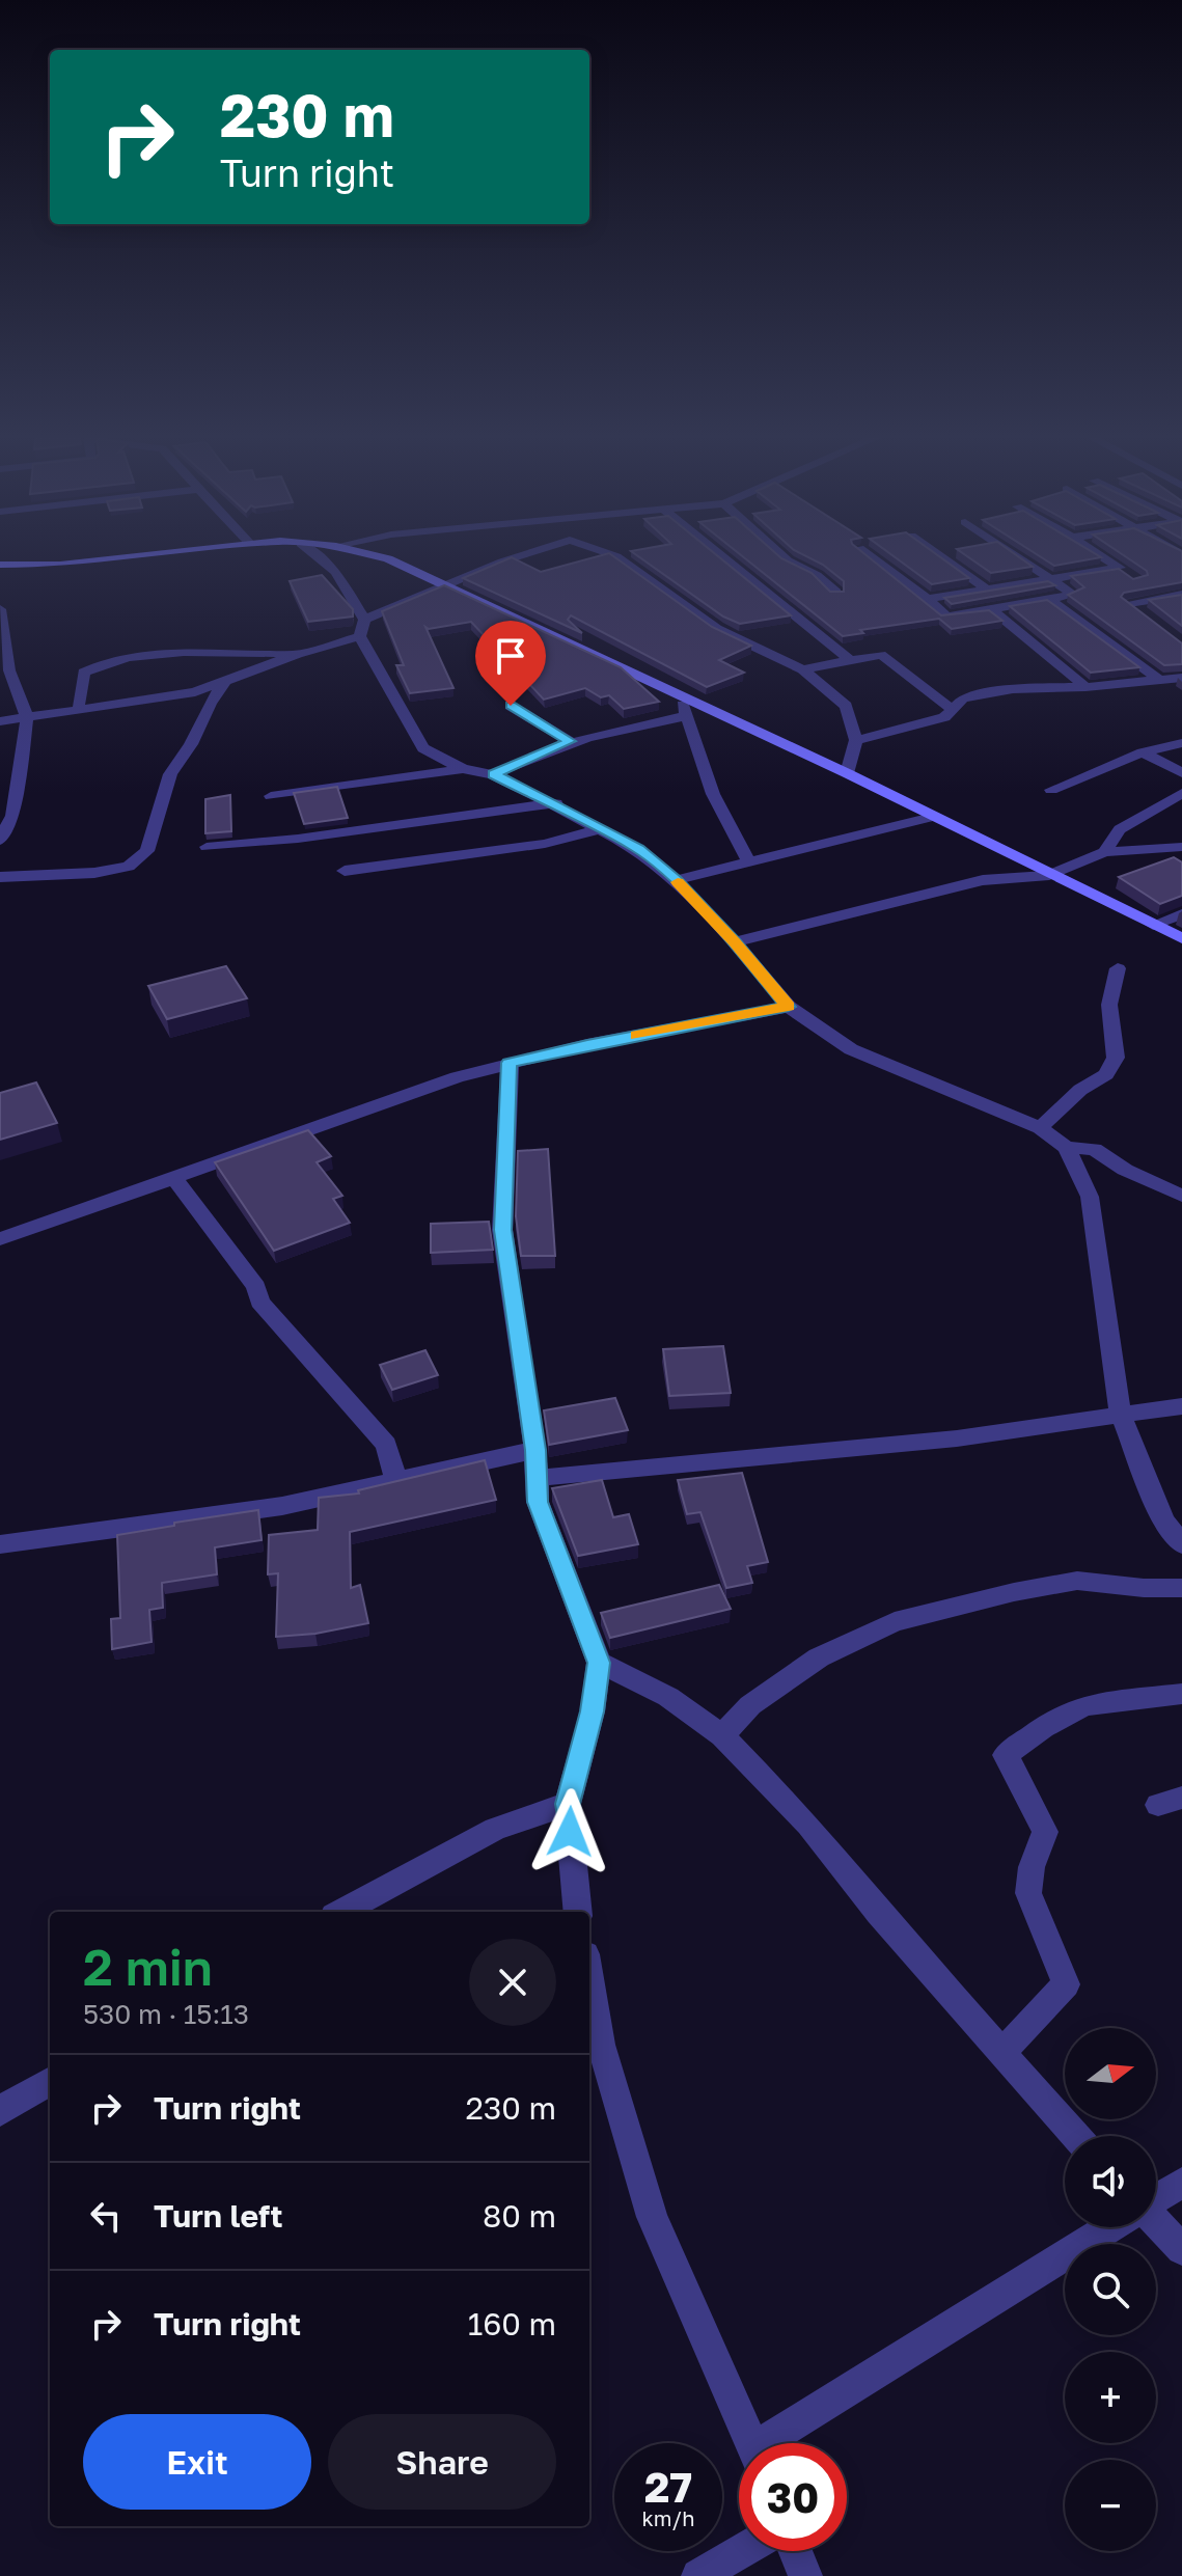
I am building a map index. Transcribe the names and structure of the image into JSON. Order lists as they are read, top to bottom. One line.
{"north":"right","page":{"turn":["230 m","Turn right"],"heading":["2 min","530 m · 15:13"],"map_buttons":["+","−"],"list":[{"name":"Turn right","value":"230 m"},{"name":"Turn left","value":"80 m"},{"name":"Turn right","value":"160 m"}],"buttons":["Exit","Share"],"speed":"27 km/h","limit":"30"}}
